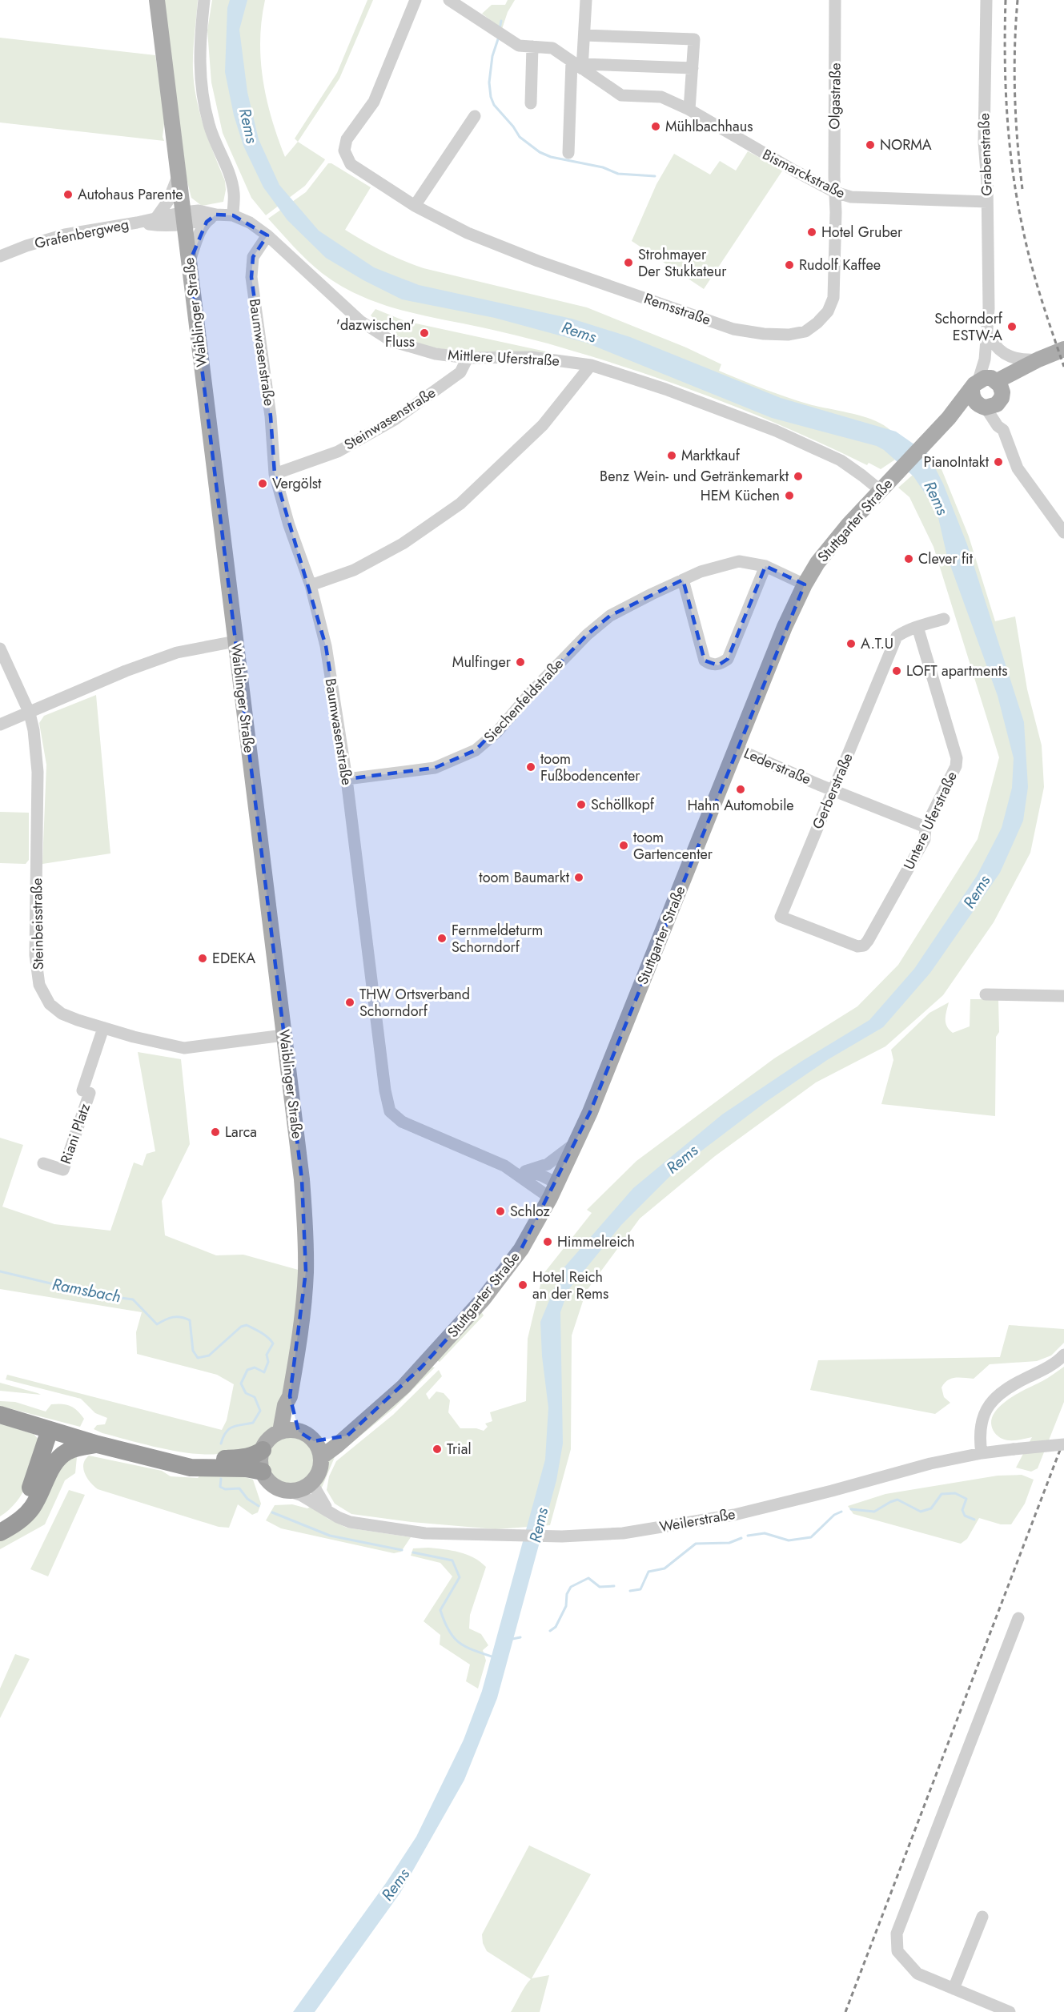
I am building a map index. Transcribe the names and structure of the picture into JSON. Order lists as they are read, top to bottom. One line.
{"streets":{"main road":["Waiblinger Straße","Stuttgarter Straße"],"street":["Olgastraße","Grabenstraße","Bismarckstraße","Grafenbergweg","Remsstraße","Baumwasenstraße","Mittlere Uferstraße","Steinwasenstraße","Siechenfeldstraße","Lederstraße","Gerberstraße","Untere Uferstraße","Steinbeisstraße","Riani Platz","Weilerstraße"]},"crossings":[["Olgastraße","Bismarckstraße"],["Olgastraße","Remsstraße"],["Grabenstraße","Bismarckstraße"],["Grabenstraße","Stuttgarter Straße"],["Bismarckstraße","Remsstraße"],["Grafenbergweg","Waiblinger Straße"],["Grafenbergweg","Mittlere Uferstraße"],["Waiblinger Straße","Mittlere Uferstraße"],["Waiblinger Straße","Stuttgarter Straße"],["Waiblinger Straße","Steinbeisstraße"],["Waiblinger Straße","Weilerstraße"],["Baumwasenstraße","Mittlere Uferstraße"],["Baumwasenstraße","Steinwasenstraße"],["Baumwasenstraße","Stuttgarter Straße"],["Baumwasenstraße","Siechenfeldstraße"],["Mittlere Uferstraße","Steinwasenstraße"],["Mittlere Uferstraße","Stuttgarter Straße"],["Stuttgarter Straße","Siechenfeldstraße"],["Stuttgarter Straße","Lederstraße"],["Stuttgarter Straße","Weilerstraße"],["Lederstraße","Gerberstraße"],["Lederstraße","Untere Uferstraße"],["Gerberstraße","Untere Uferstraße"],["Steinbeisstraße","Riani Platz"]],"water":["Rems","Ramsbach"],"places":["Mühlbachhaus","NORMA","Autohaus Parente","Hotel Gruber","Strohmayer Der Stukkateur","Rudolf Kaffee","Schorndorf ESTW-A","'dazwischen' Fluss","Marktkauf","PianoIntakt","Benz Wein- und Getränkemarkt","Vergölst","HEM Küchen","Clever fit","A.T.U","Mulfinger","LOFT apartments","toom Fußbodencenter","Hahn Automobile","Schöllkopf","toom Gartencenter","toom Baumarkt","Fernmeldeturm Schorndorf","EDEKA","THW Ortsverband Schorndorf","Larca","Schloz","Himmelreich","Hotel Reich an der Rems","Trial"]}
